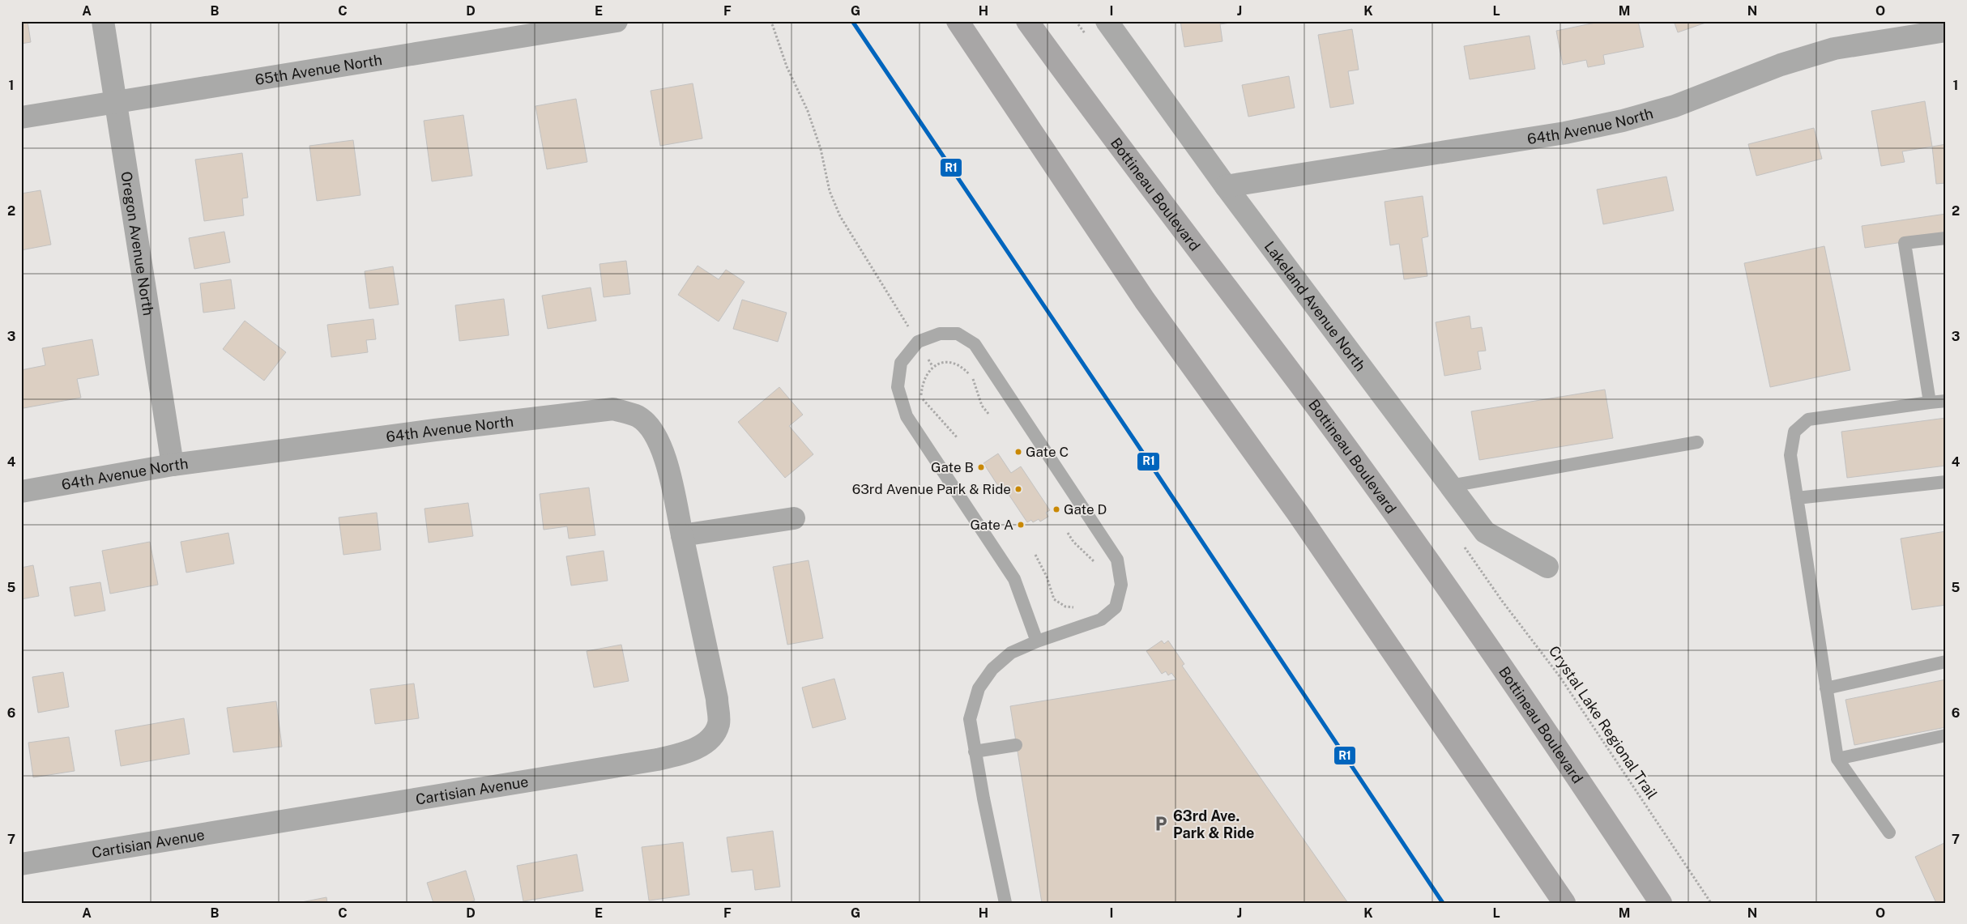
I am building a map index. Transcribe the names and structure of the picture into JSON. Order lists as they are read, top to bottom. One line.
{"streets":{"highway":["Bottineau Boulevard"],"street":["65th Avenue North","64th Avenue North","Oregon Avenue North","Lakeland Avenue North","Cartisian Avenue"],"path":["Crystal Lake Regional Trail"]},"crossings":[["65th Avenue North","Oregon Avenue North"],["64th Avenue North","Oregon Avenue North"],["64th Avenue North","Lakeland Avenue North"],["64th Avenue North","Cartisian Avenue"]],"places":{"other":["Gate C","Gate B","63rd Avenue Park & Ride","Gate D","Gate A"],"parking":["63rd Ave. Park & Ride"]},"lines":["transit line R1"],"grid":{"columns":["A","B","C","D","E","F","G","H","I","J","K","L","M","N","O"],"rows":["1","2","3","4","5","6","7"]}}
